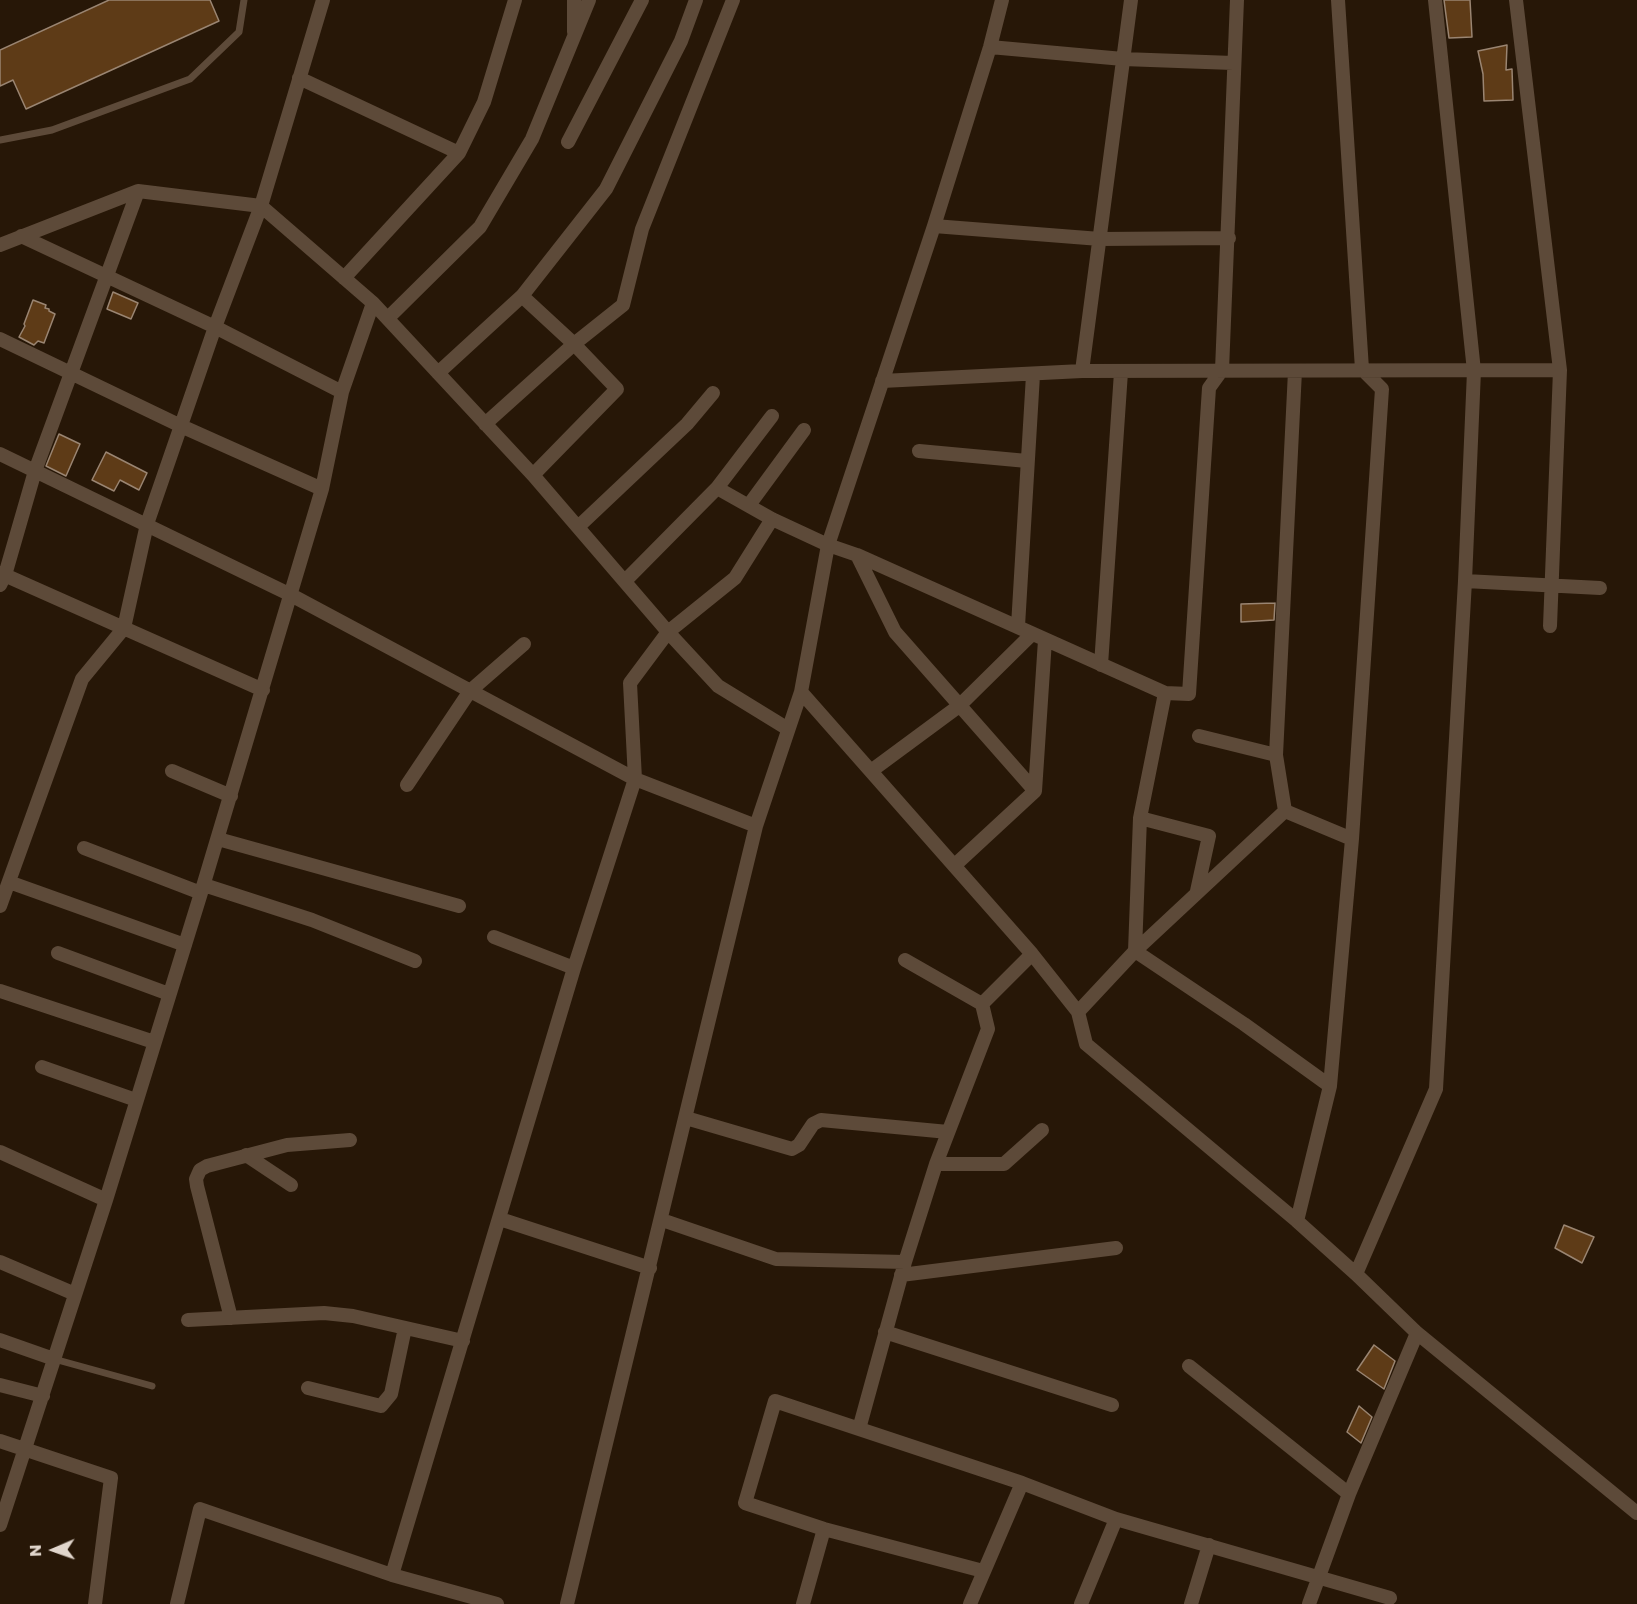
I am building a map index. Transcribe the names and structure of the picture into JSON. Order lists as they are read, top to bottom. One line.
{"north":"left"}
